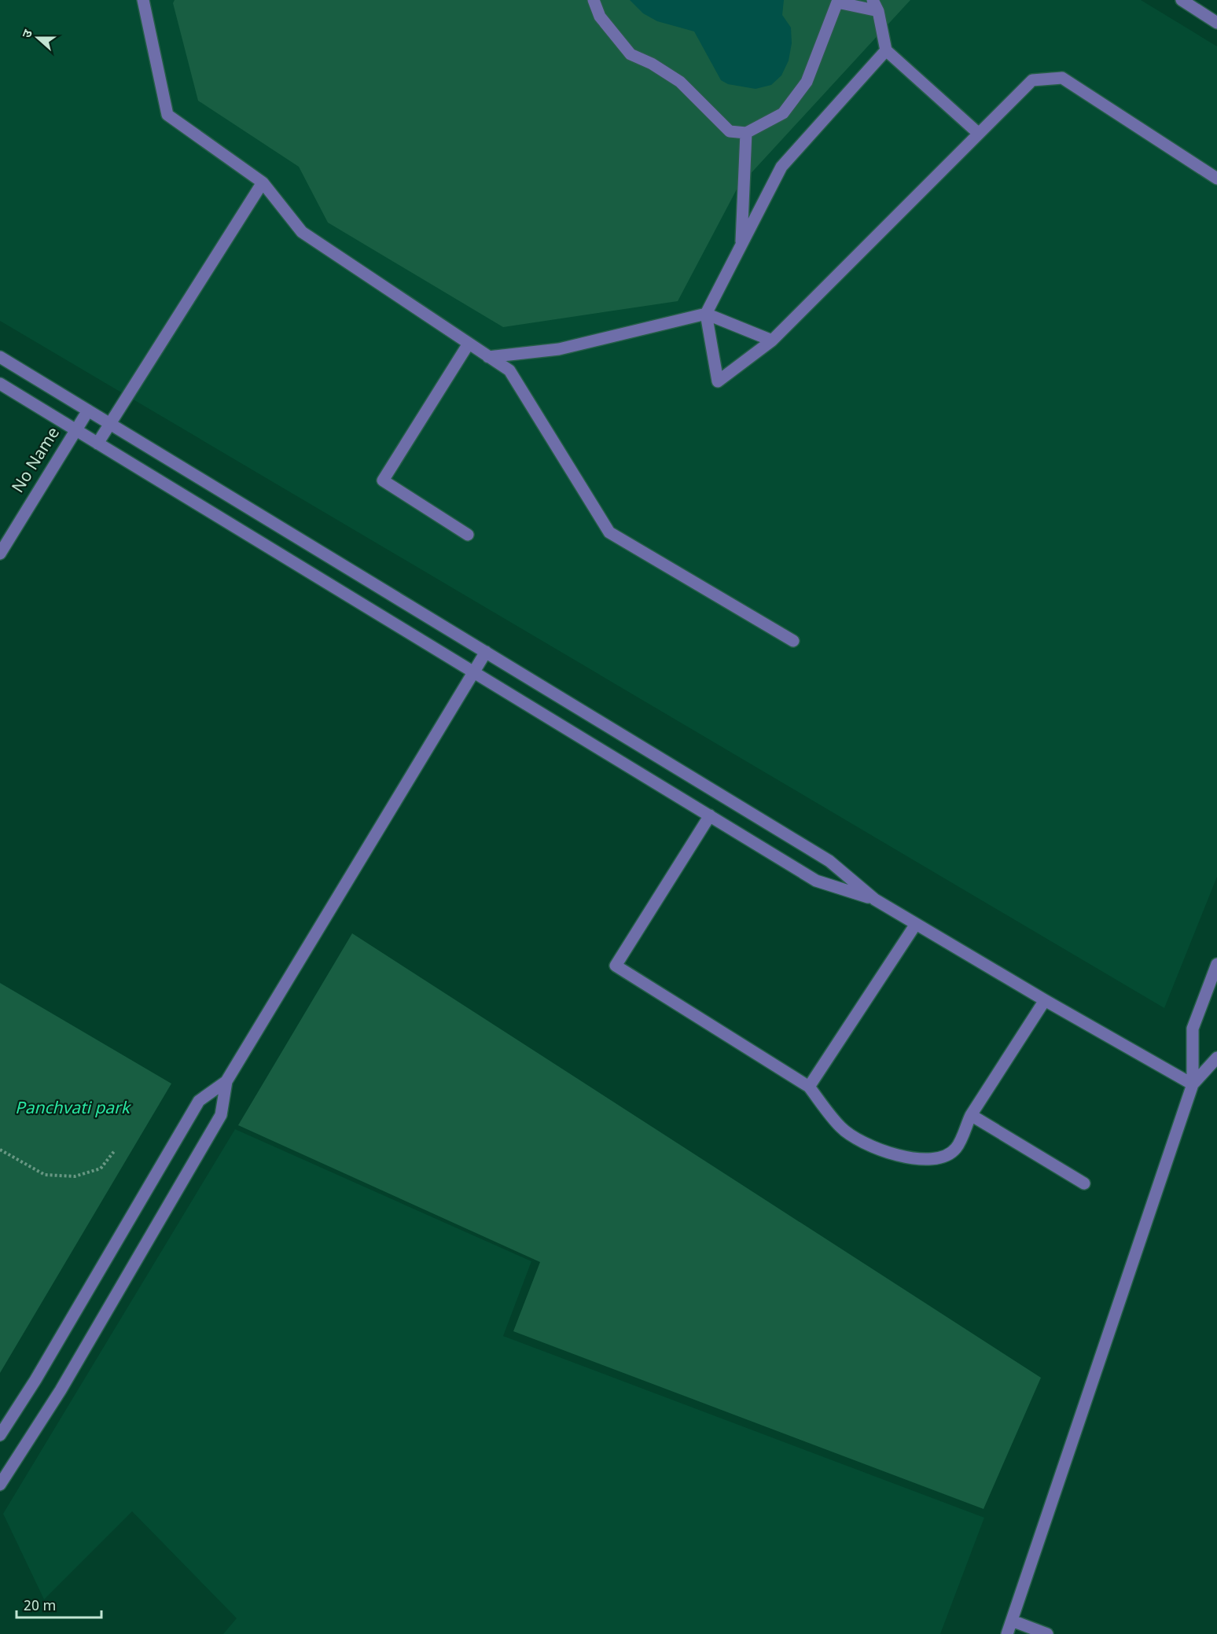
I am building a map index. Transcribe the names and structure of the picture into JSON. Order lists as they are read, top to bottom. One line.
{"streets":{"street":["No Name"]},"parks":["Panchvati park"],"scale_bar":"20 m","north":"left"}
